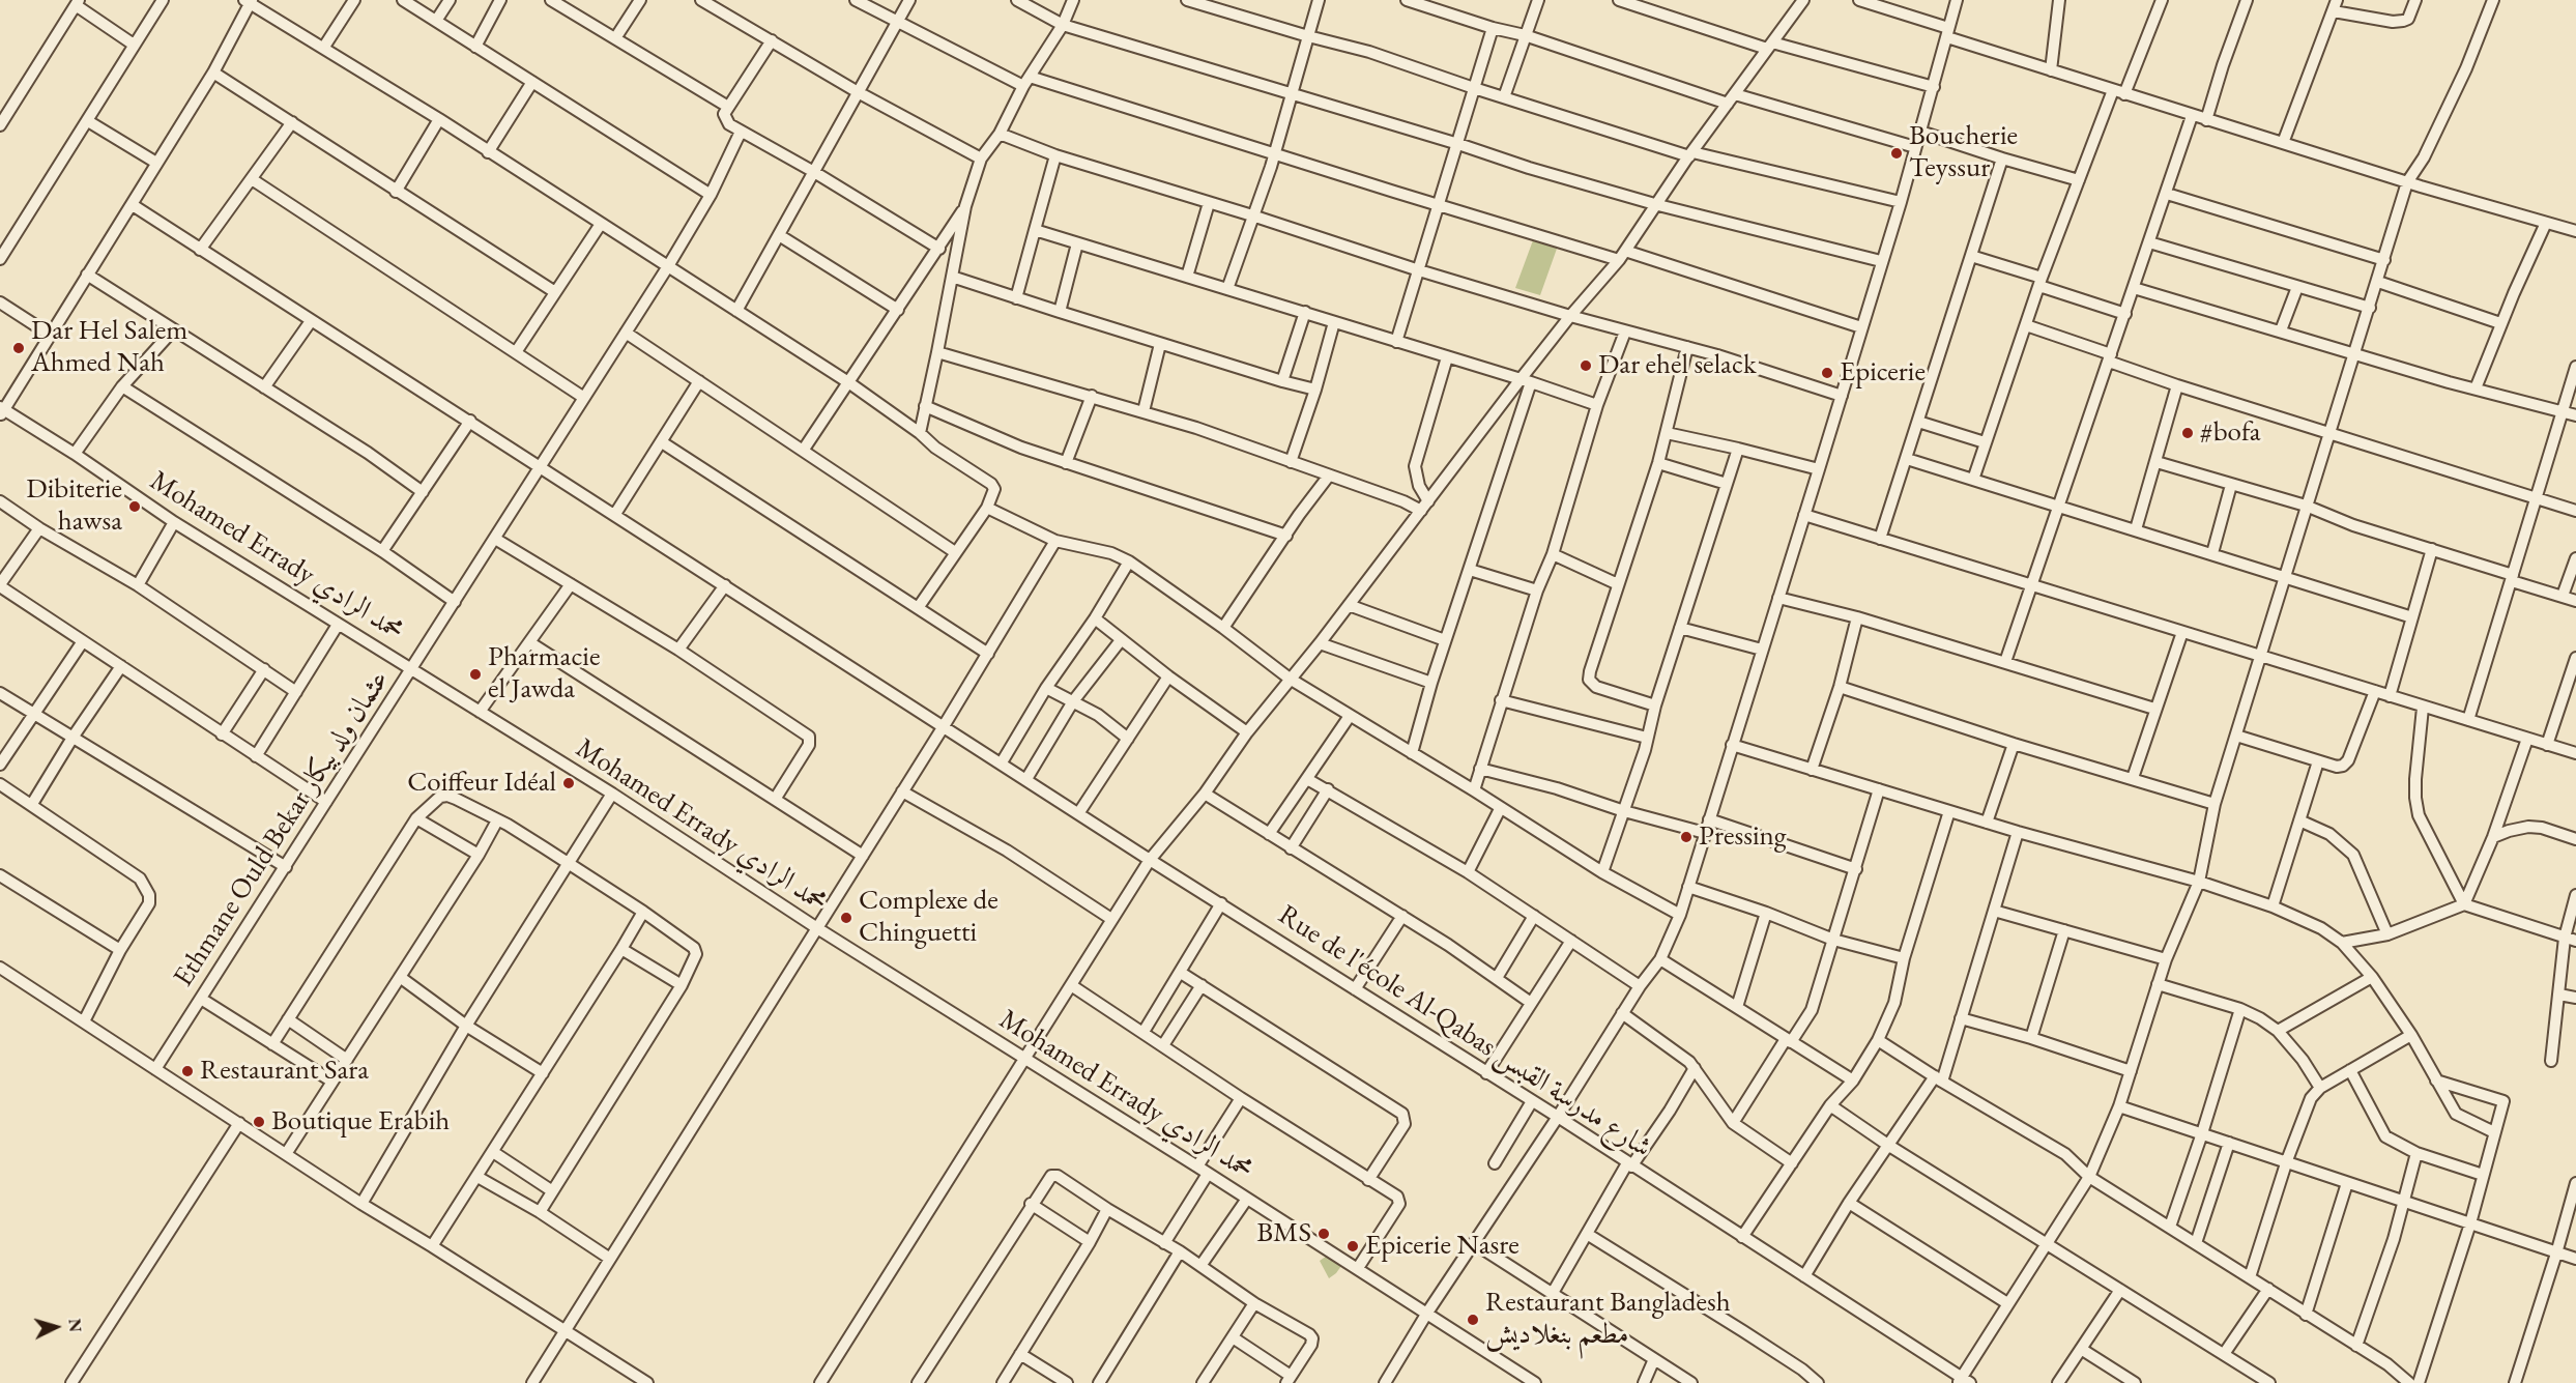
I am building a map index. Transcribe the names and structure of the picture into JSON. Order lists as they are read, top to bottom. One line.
{"streets":{"street":["Mohamed Errady محمد الرادي","Ethmane Ould Bekar عثمان ولد بيكار","Rue de l'école Al-Qabas شارع مدرسة القبس"]},"crossings":[["Mohamed Errady محمد الرادي","Ethmane Ould Bekar عثمان ولد بيكار"],["Ethmane Ould Bekar عثمان ولد بيكار","Rue de l'école Al-Qabas شارع مدرسة القبس"]],"places":["Boucherie Teyssur","Dar Hel Salem Ahmed Nah","Dar ehel selack","Epicerie","#bofa","Dibiterie hawsa","Pharmacie el Jawda","Coiffeur Idéal","Pressing","Complexe de Chinguetti","Restaurant Sara","Boutique Erabih","BMS","Epicerie Nasre","Restaurant Bangladesh مطعم بنغلاديش"],"north":"right"}
